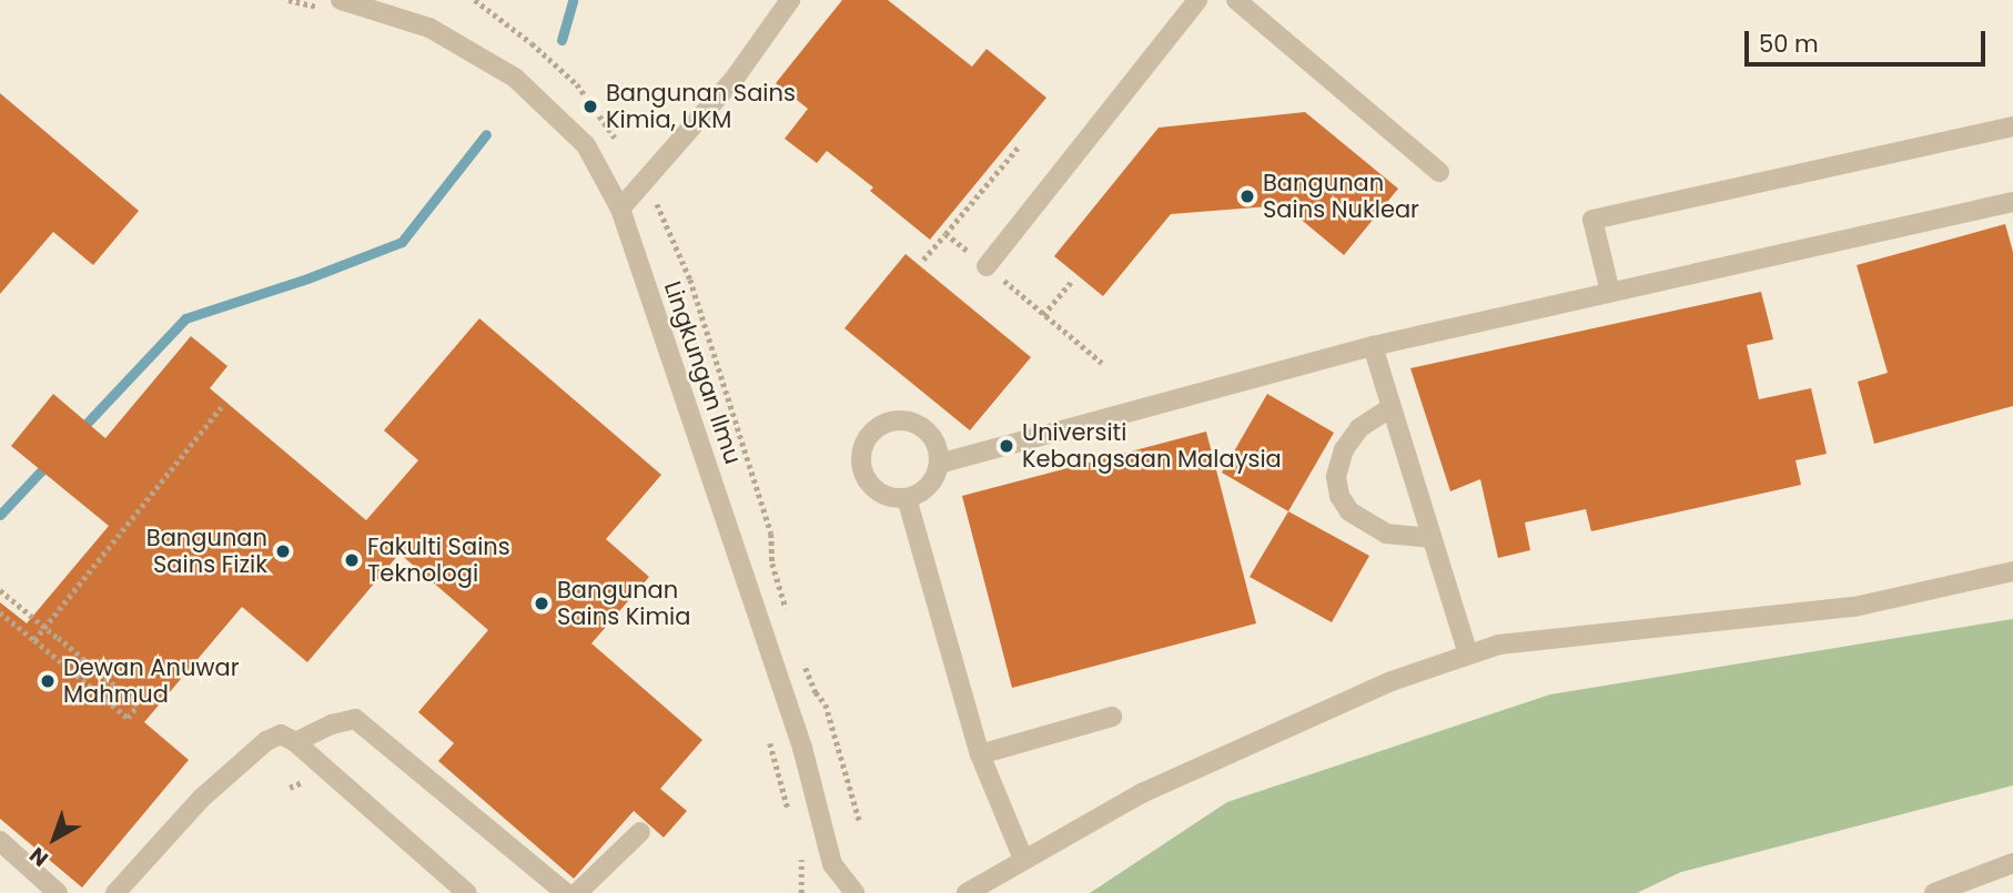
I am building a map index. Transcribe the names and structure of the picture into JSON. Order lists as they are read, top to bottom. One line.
{"streets":{"street":["Lingkungan Ilmu"]},"places":["Bangunan Sains Kimia, UKM","Bangunan Sains Nuklear","Universiti Kebangsaan Malaysia","Bangunan Sains Fizik","Fakulti Sains Teknologi","Bangunan Sains Kimia","Dewan Anuwar Mahmud"],"scale_bar":"50 m","north":"bottom left"}
